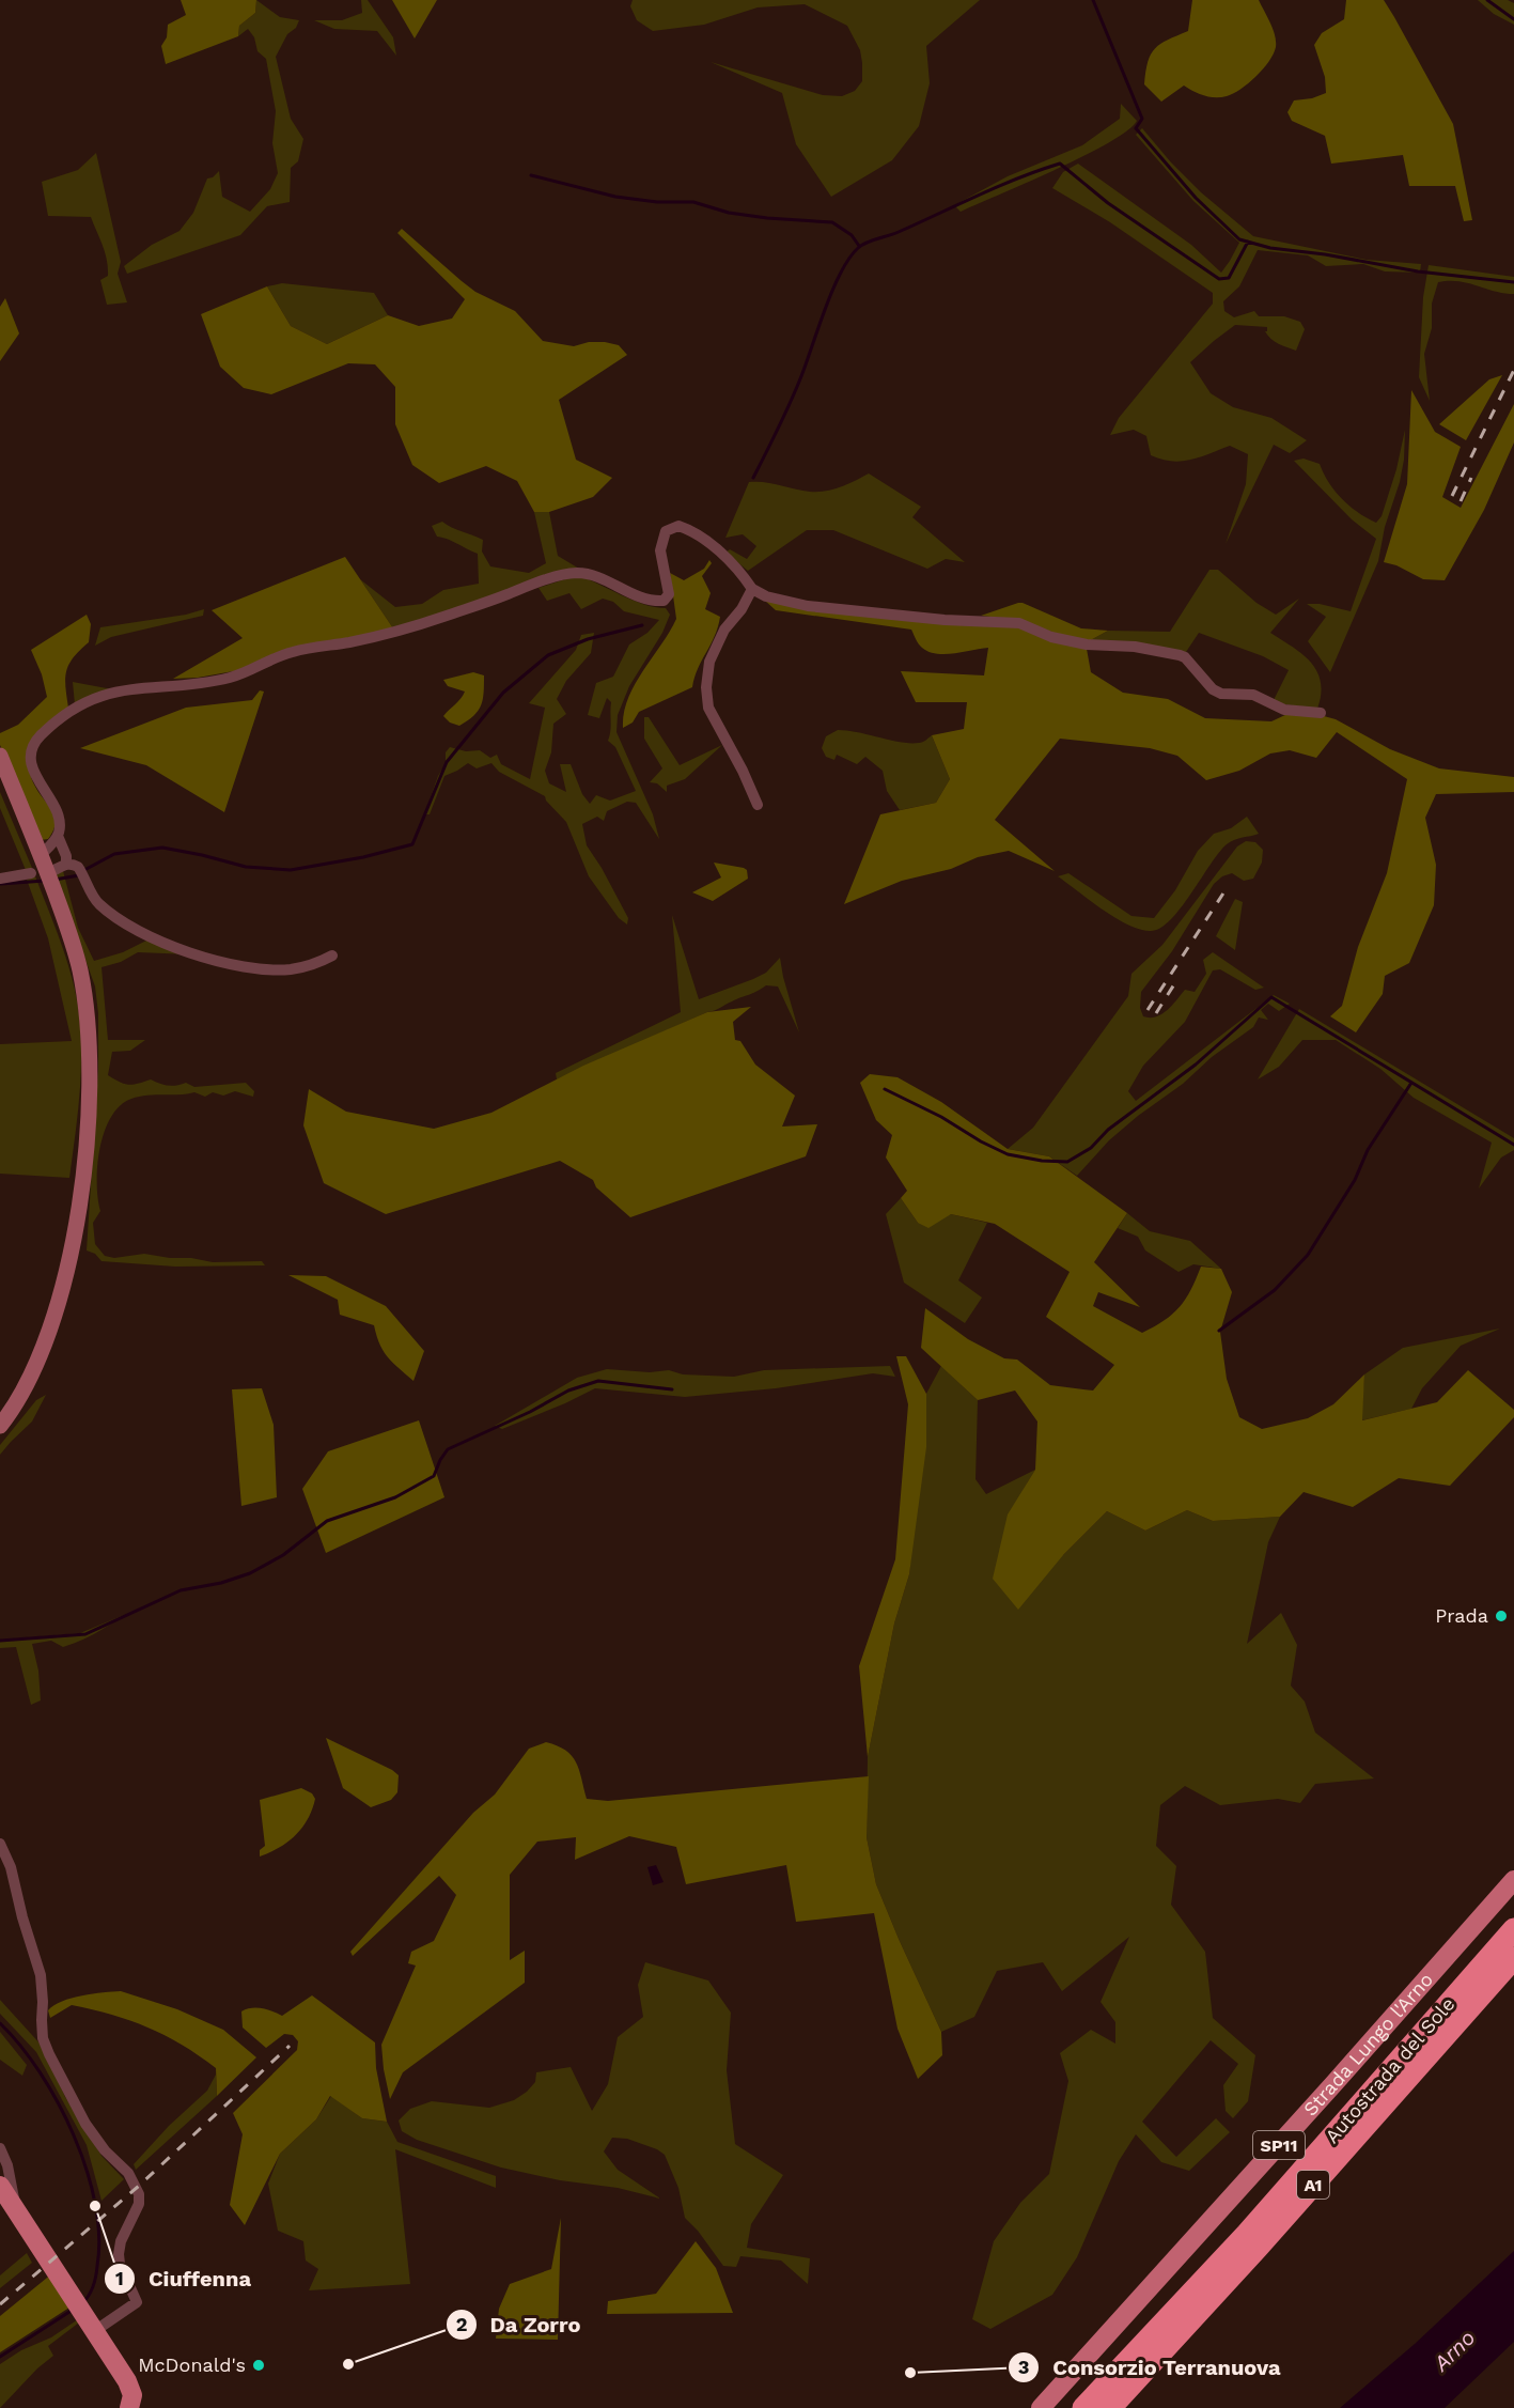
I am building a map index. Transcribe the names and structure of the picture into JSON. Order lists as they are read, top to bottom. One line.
{"streets":{"highway":["Autostrada del Sole","A1"],"main road":["Strada Lungo l'Arno","SP11"]},"water":["Arno"],"places":["Prada","Ciuffenna","Da Zorro","McDonald's","Consorzio Terranuova"]}
